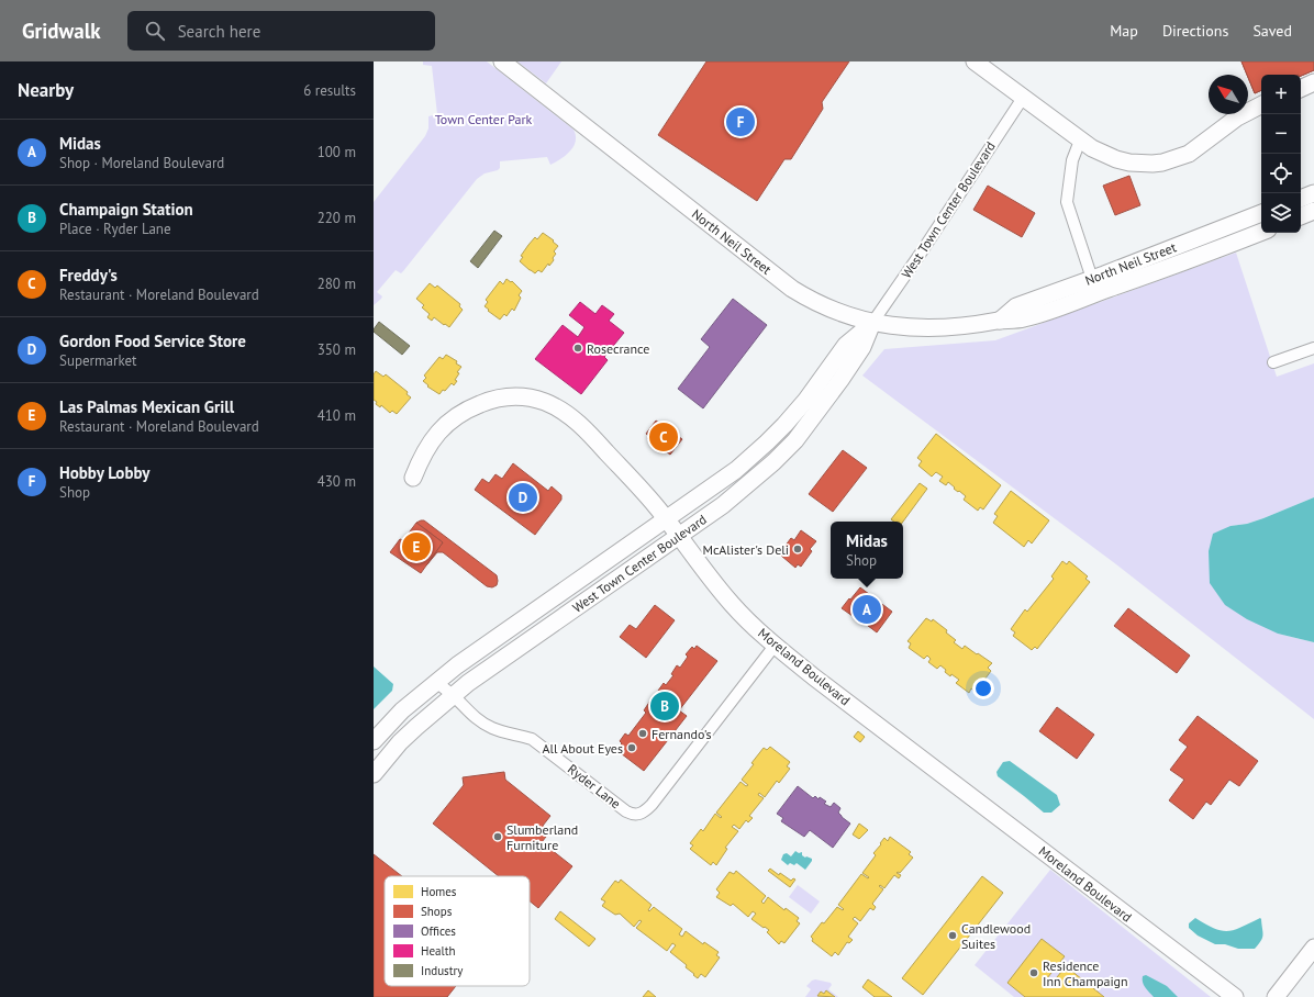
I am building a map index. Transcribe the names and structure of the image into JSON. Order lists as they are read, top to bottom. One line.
{"streets":{"main road":["West Town Center Boulevard","North Neil Street","Moreland Boulevard"],"street":["Ryder Lane"]},"crossings":[["West Town Center Boulevard","North Neil Street"],["West Town Center Boulevard","Moreland Boulevard"],["West Town Center Boulevard","Ryder Lane"],["Moreland Boulevard","Ryder Lane"]],"parks":["Town Center Park"],"places":["Rosecrance","McAlister's Deli","Fernando's","All About Eyes","Slumberland Furniture","Candlewood Suites","Residence Inn Champaign"],"legend":["Homes","Shops","Offices","Health","Industry"],"north":"top left","page":{"header":"Gridwalk","search":"Search here","nav":["Map","Directions","Saved"],"heading":["Nearby","6 results"],"map_buttons":["+","−"],"pins":["F","C","D","E","A","B"],"list":[{"mark":"A","name":"Midas","note":"Shop · Moreland Boulevard","value":"100 m"},{"mark":"B","name":"Champaign Station","note":"Place · Ryder Lane","value":"220 m"},{"mark":"C","name":"Freddy's","note":"Restaurant · Moreland Boulevard","value":"280 m"},{"mark":"D","name":"Gordon Food Service Store","note":"Supermarket","value":"350 m"},{"mark":"E","name":"Las Palmas Mexican Grill","note":"Restaurant · Moreland Boulevard","value":"410 m"},{"mark":"F","name":"Hobby Lobby","note":"Shop","value":"430 m"}],"popup":["Midas","Shop"]}}
